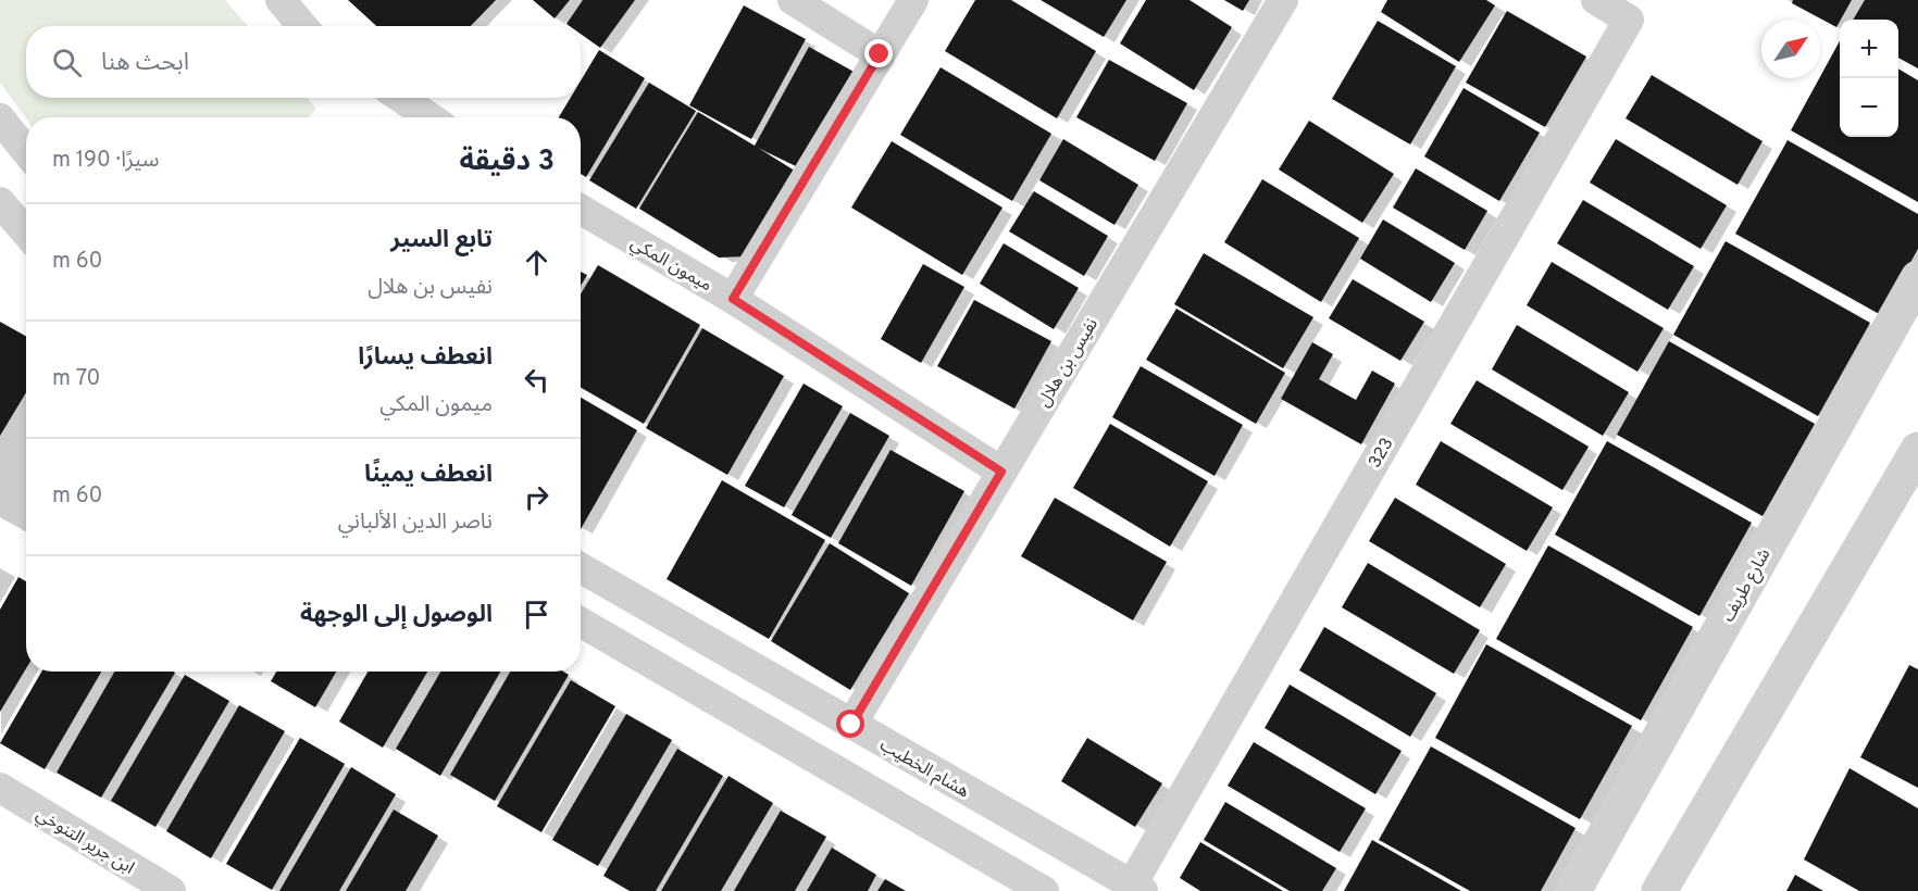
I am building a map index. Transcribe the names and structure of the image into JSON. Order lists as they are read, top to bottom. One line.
{"streets":{"street":["ميمون المكي","نفيس بن هلال","323","شارع طريف","هشام الخطيب","ابن جرير التنوخي"]},"crossings":[["ميمون المكي","نفيس بن هلال"],["نفيس بن هلال","هشام الخطيب"],["323","هشام الخطيب"]],"north":"top right","page":{"map_buttons":["+","−"],"search":"ابحث هنا","heading":["3 دقيقة","سيرًا · 190 m"],"list":[["تابع السير","نفيس بن هلال","60 m"],["انعطف يسارًا","ميمون المكي","70 m"],["انعطف يمينًا","ناصر الدين الألباني","60 m"],"الوصول إلى الوجهة"]}}
